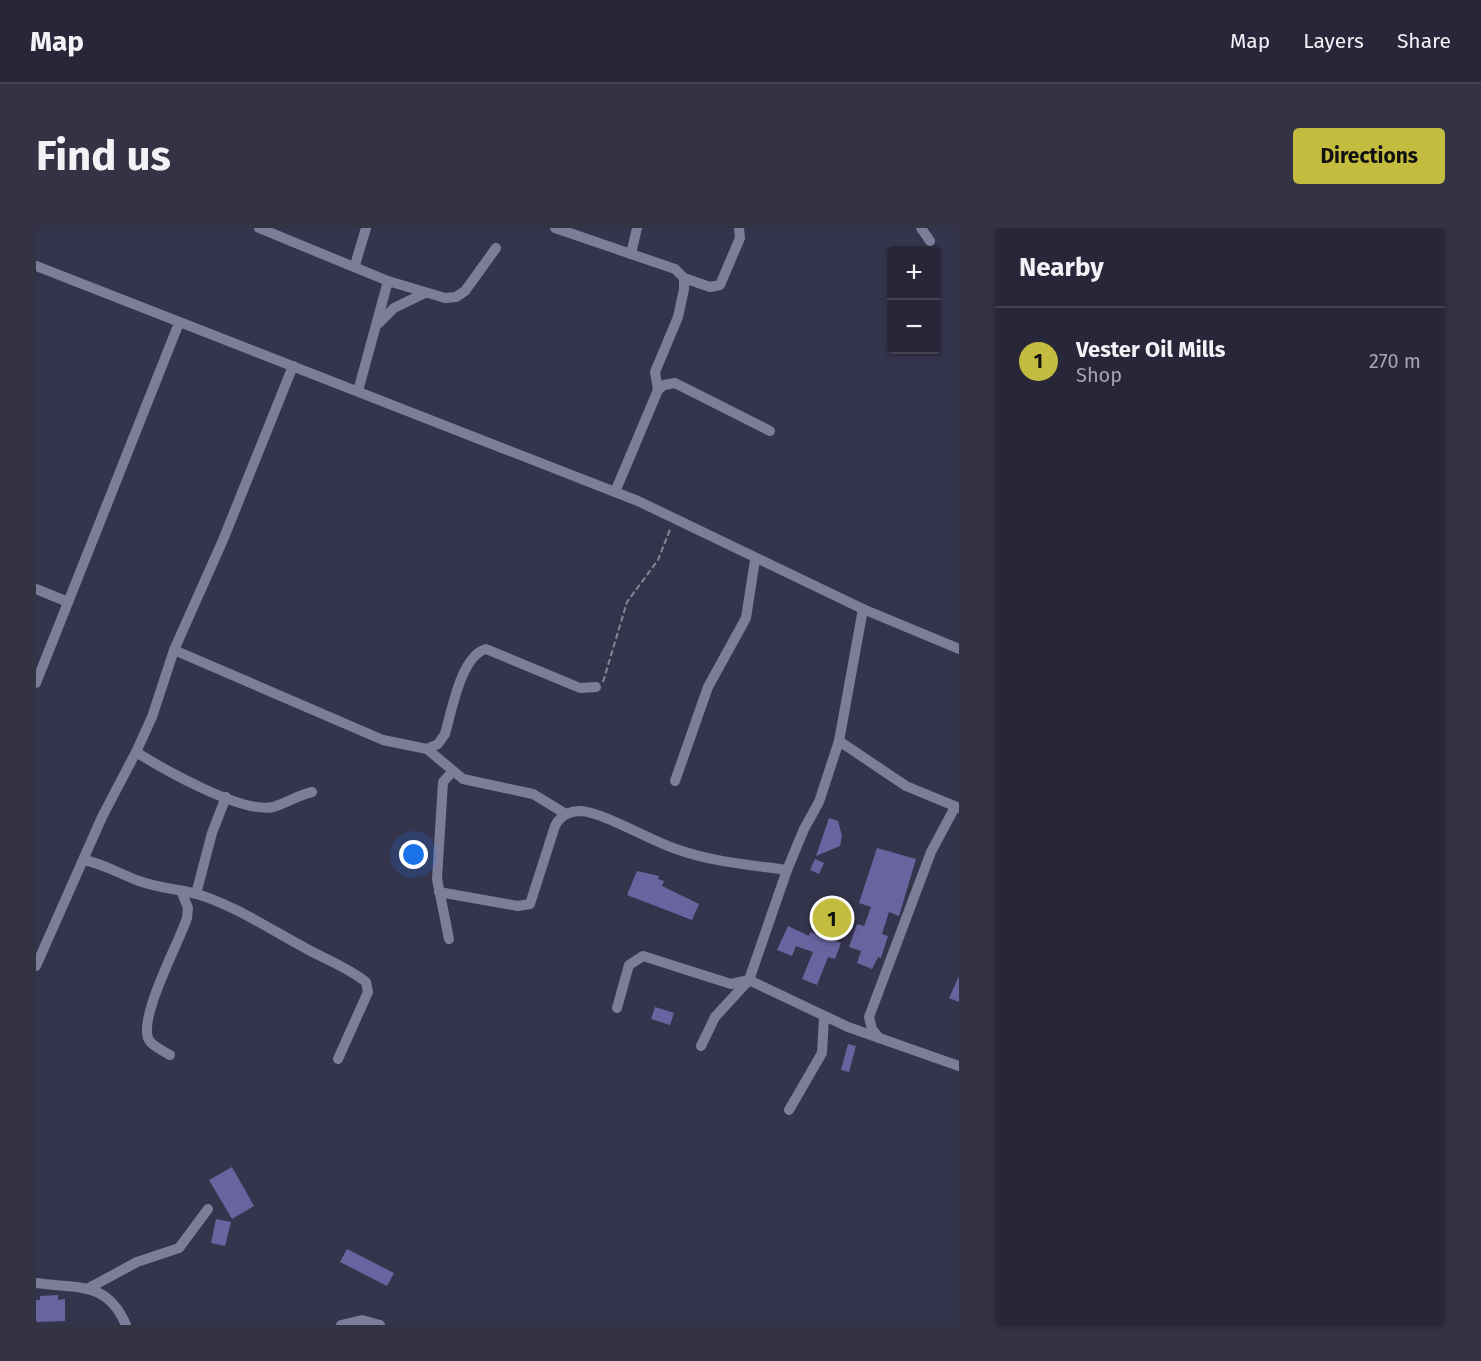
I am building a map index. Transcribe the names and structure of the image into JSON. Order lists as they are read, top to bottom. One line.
{"page":{"header":"Map","nav":["Map","Layers","Share"],"buttons":"Directions","title":"Find us","heading":"Nearby","map_buttons":["+","−"],"list":[{"mark":"1","name":"Vester Oil Mills","note":"Shop","value":"270 m"}],"pins":"1"}}
